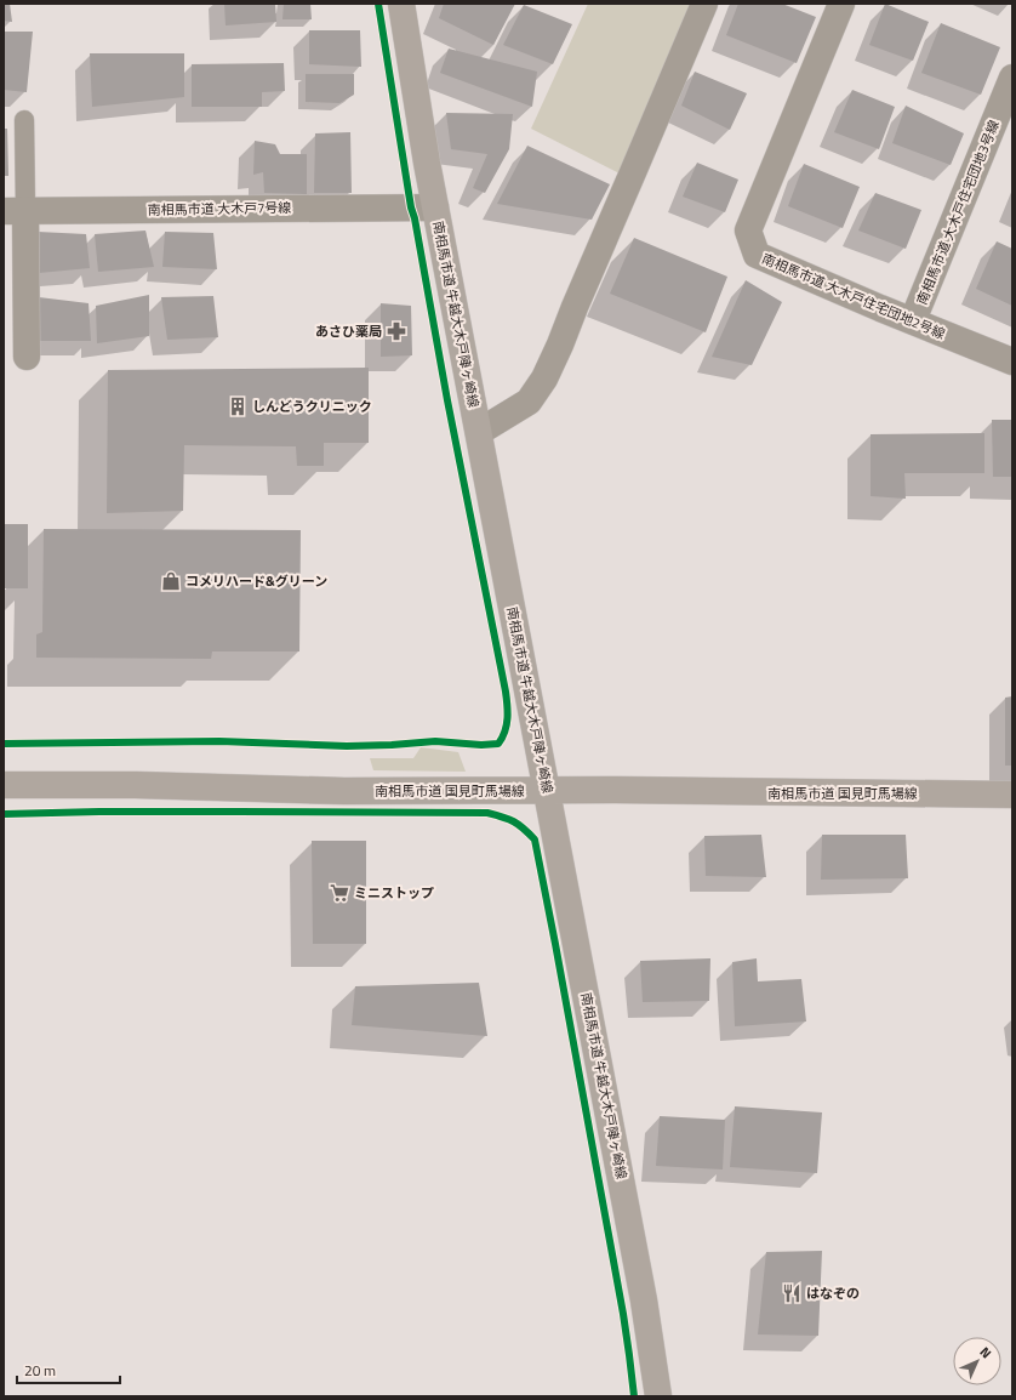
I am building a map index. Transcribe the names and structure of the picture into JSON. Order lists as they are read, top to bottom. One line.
{"streets":{"street":["南相馬市道 大木戸7号線","南相馬市道 大木戸住宅団地3号線","南相馬市道 大木戸住宅団地2号線","南相馬市道 牛越大木戸陣ヶ崎線","南相馬市道 国見町馬場線"]},"crossings":[["南相馬市道 大木戸7号線","南相馬市道 牛越大木戸陣ヶ崎線"],["南相馬市道 大木戸住宅団地3号線","南相馬市道 大木戸住宅団地2号線"],["南相馬市道 牛越大木戸陣ヶ崎線","南相馬市道 国見町馬場線"]],"places":{"pharmacy":["あさひ薬局"],"building":["しんどうクリニック"],"shop":["コメリハード&グリーン"],"supermarket":["ミニストップ"],"restaurant":["はなぞの"]},"scale_bar":"20 m","north":"top right"}
